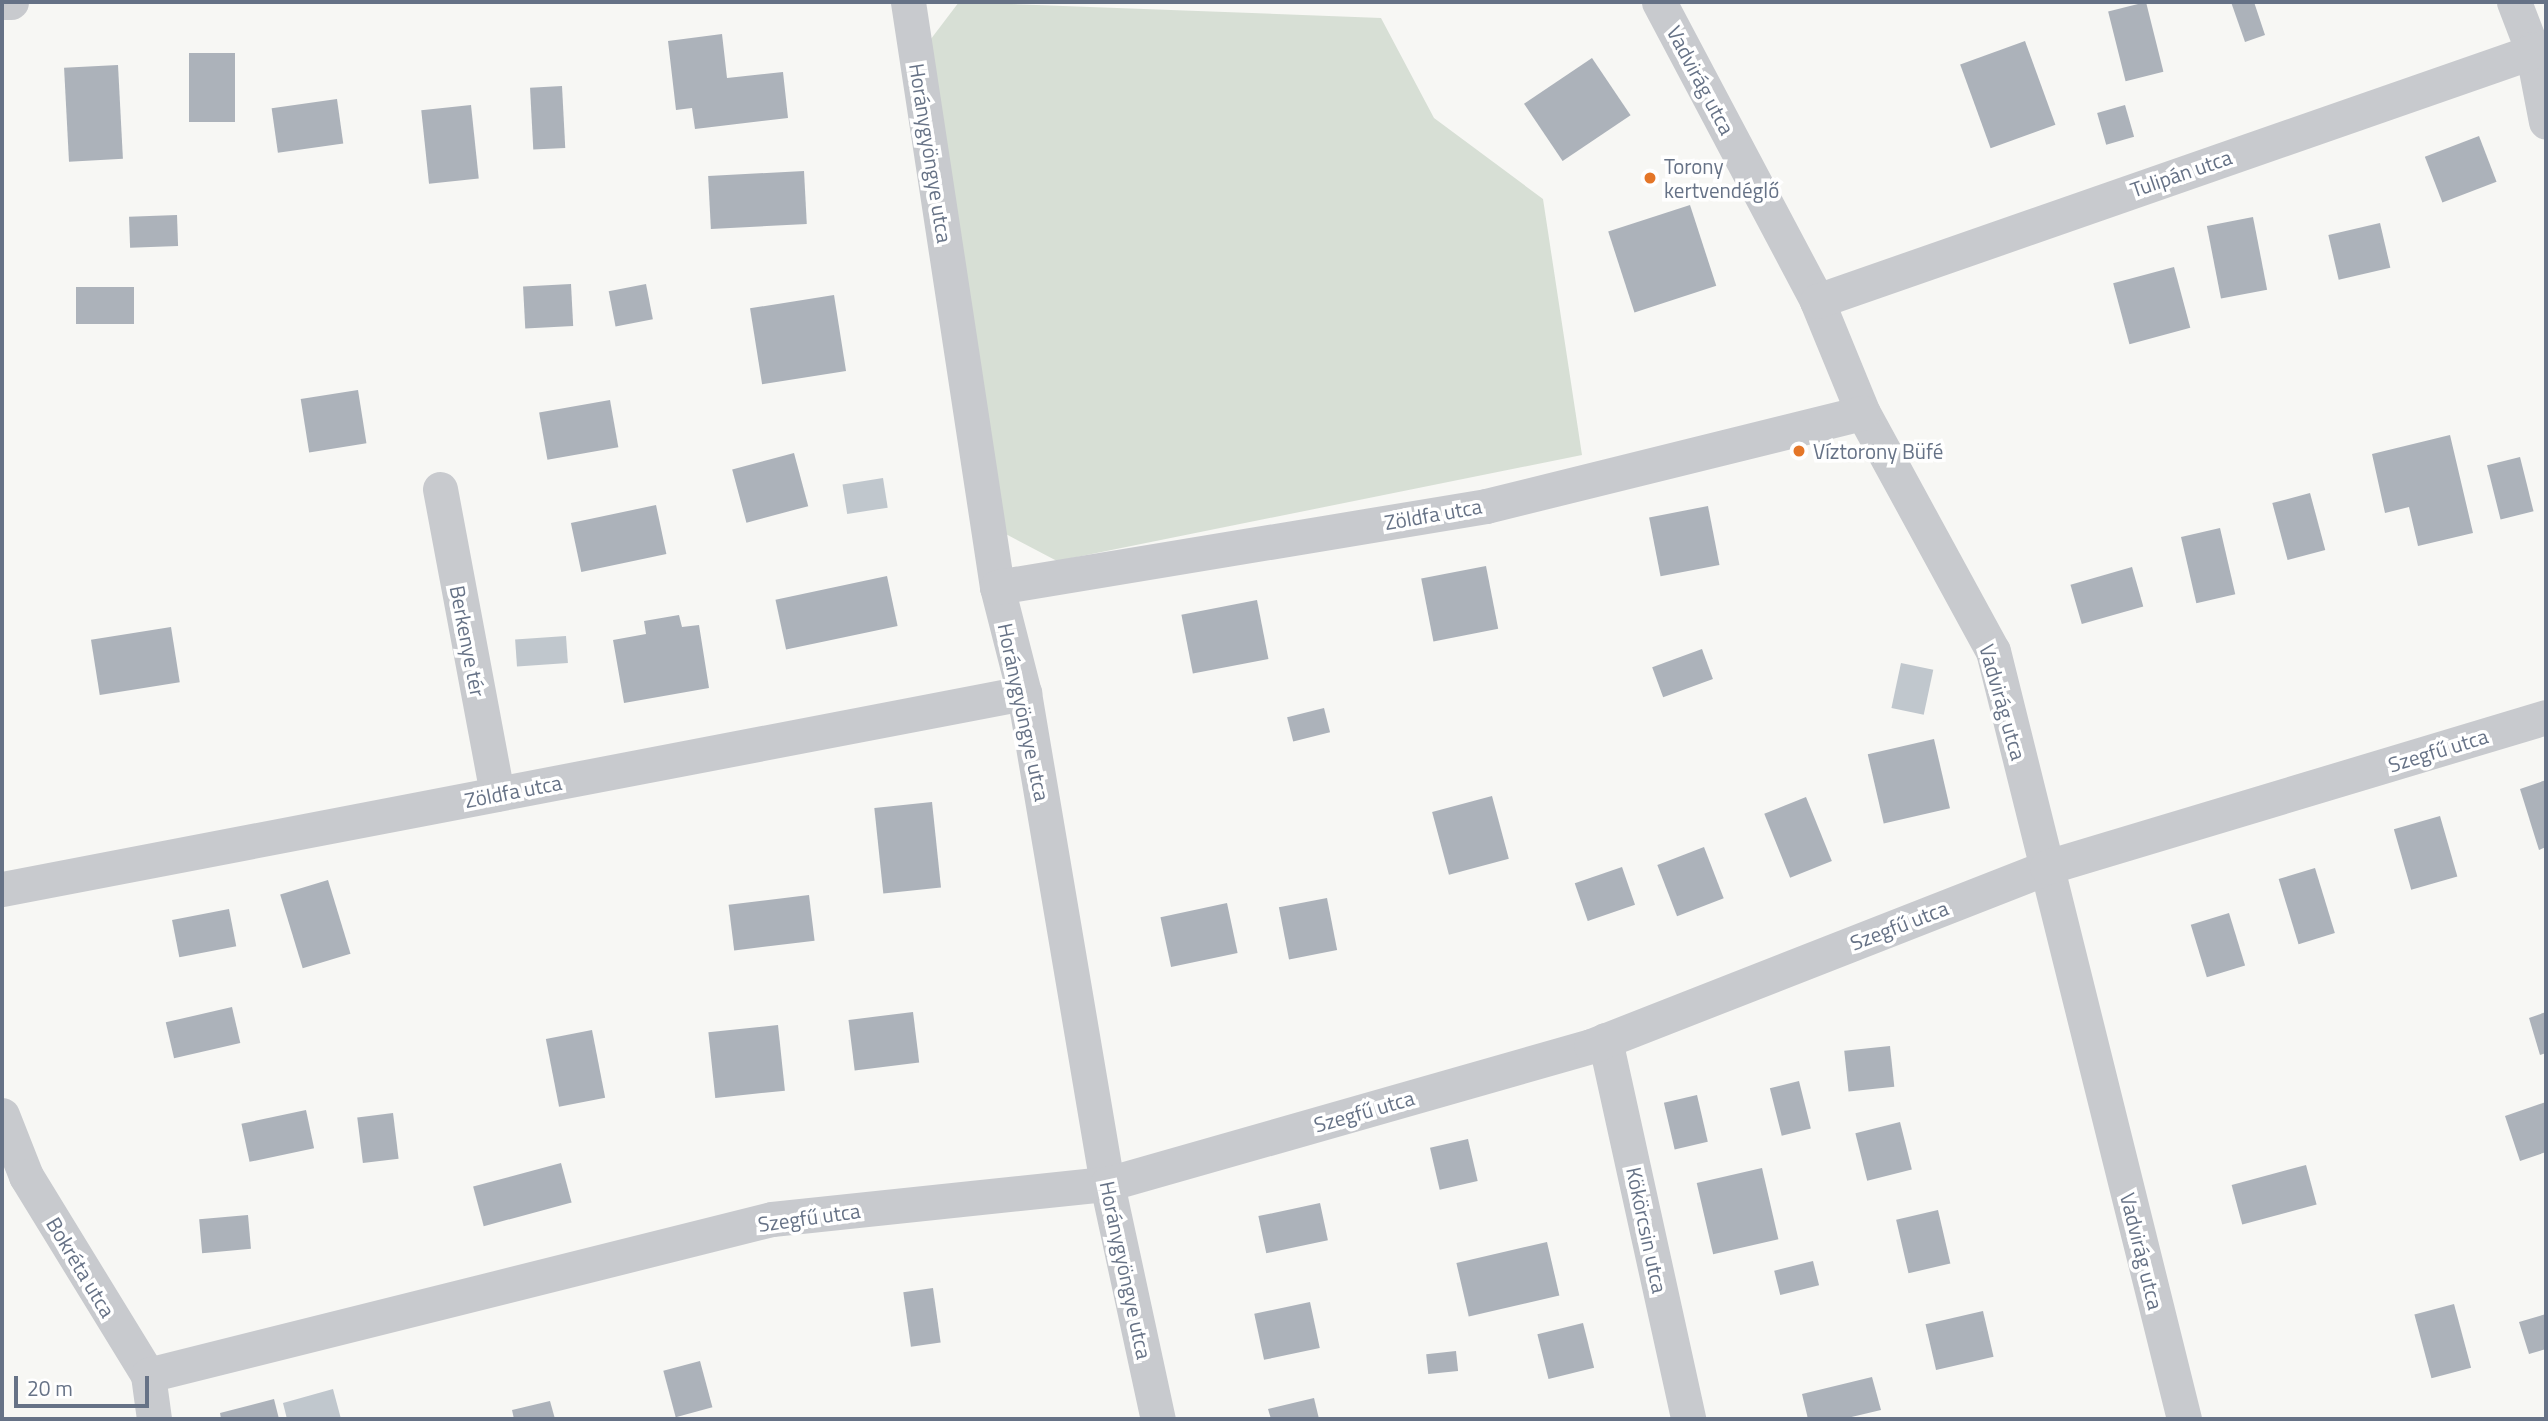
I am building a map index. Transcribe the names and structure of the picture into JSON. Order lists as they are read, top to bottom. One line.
{"streets":{"street":["Vadvirág utca","Horánygyöngye utca","Tulipán utca","Zöldfa utca","Berkenye tér","Szegfű utca","Kökörcsin utca","Bokréta utca"]},"crossings":[["Vadvirág utca","Tulipán utca"],["Vadvirág utca","Zöldfa utca"],["Vadvirág utca","Szegfű utca"],["Horánygyöngye utca","Zöldfa utca"],["Horánygyöngye utca","Szegfű utca"],["Zöldfa utca","Berkenye tér"],["Szegfű utca","Kökörcsin utca"],["Szegfű utca","Bokréta utca"]],"places":["Torony kertvendéglő","Víztorony Büfé"],"scale_bar":"20 m"}
